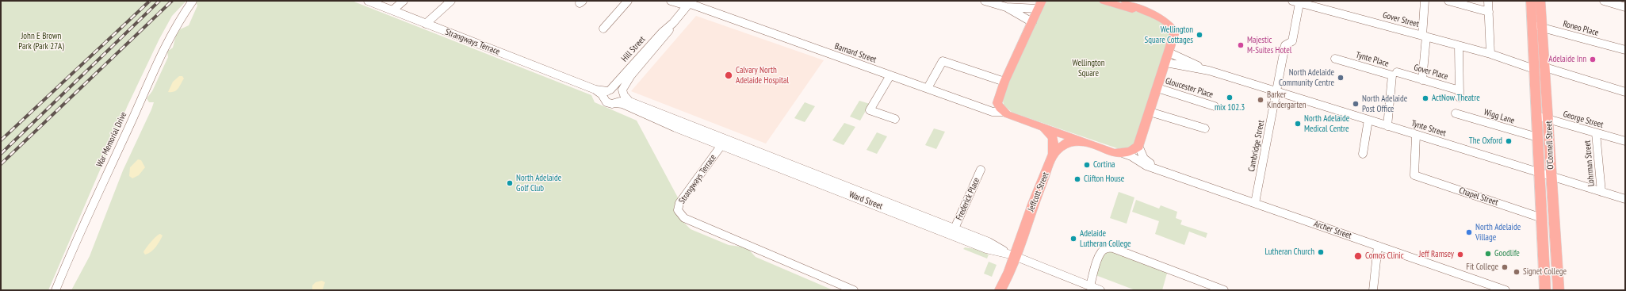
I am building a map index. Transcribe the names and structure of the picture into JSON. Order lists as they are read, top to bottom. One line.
{"streets":{"main road":["O'Connell Street","Jeffcott Street"],"street":["Gover Street","Roneo Place","Strangways Terrace","Hill Street","Barnard Street","Tynte Place","Gover Place","Gloucester Place","Wigg Lane","George Street","Tynte Street","War Memorial Drive","Cambridge Street","Lohrman Street","Chapel Street","Frederick Place","Ward Street","Archer Street"]},"crossings":[["Gover Street","Gover Place"],["Gover Street","O'Connell Street"],["Gover Street","Cambridge Street"],["Roneo Place","O'Connell Street"],["Strangways Terrace","Hill Street"],["Strangways Terrace","Ward Street"],["Hill Street","Barnard Street"],["Tynte Place","Tynte Street"],["Wigg Lane","O'Connell Street"],["George Street","O'Connell Street"],["George Street","Lohrman Street"],["Tynte Street","O'Connell Street"],["Tynte Street","Cambridge Street"],["Tynte Street","Lohrman Street"],["Tynte Street","Chapel Street"],["O'Connell Street","Chapel Street"],["Cambridge Street","Archer Street"],["Jeffcott Street","Ward Street"],["Frederick Place","Ward Street"]],"parks":["John E Brown Park (Park 27A)","Wellington Square"],"places":["Wellington Square Cottages","Majestic M-Suites Hotel","Adelaide Inn","Calvary North Adelaide Hospital","North Adelaide Community Centre","mix 102.3","ActNow Theatre","Barker Kindergarten","North Adelaide Post Office","North Adelaide Medical Centre","The Oxford","Cortina","Clifton House","North Adelaide Golf Club","North Adelaide Village","Adelaide Lutheran College","Lutheran Church","Goodlife","Jeff Ramsey","Comos Clinic","Fit College","Signet College"]}
